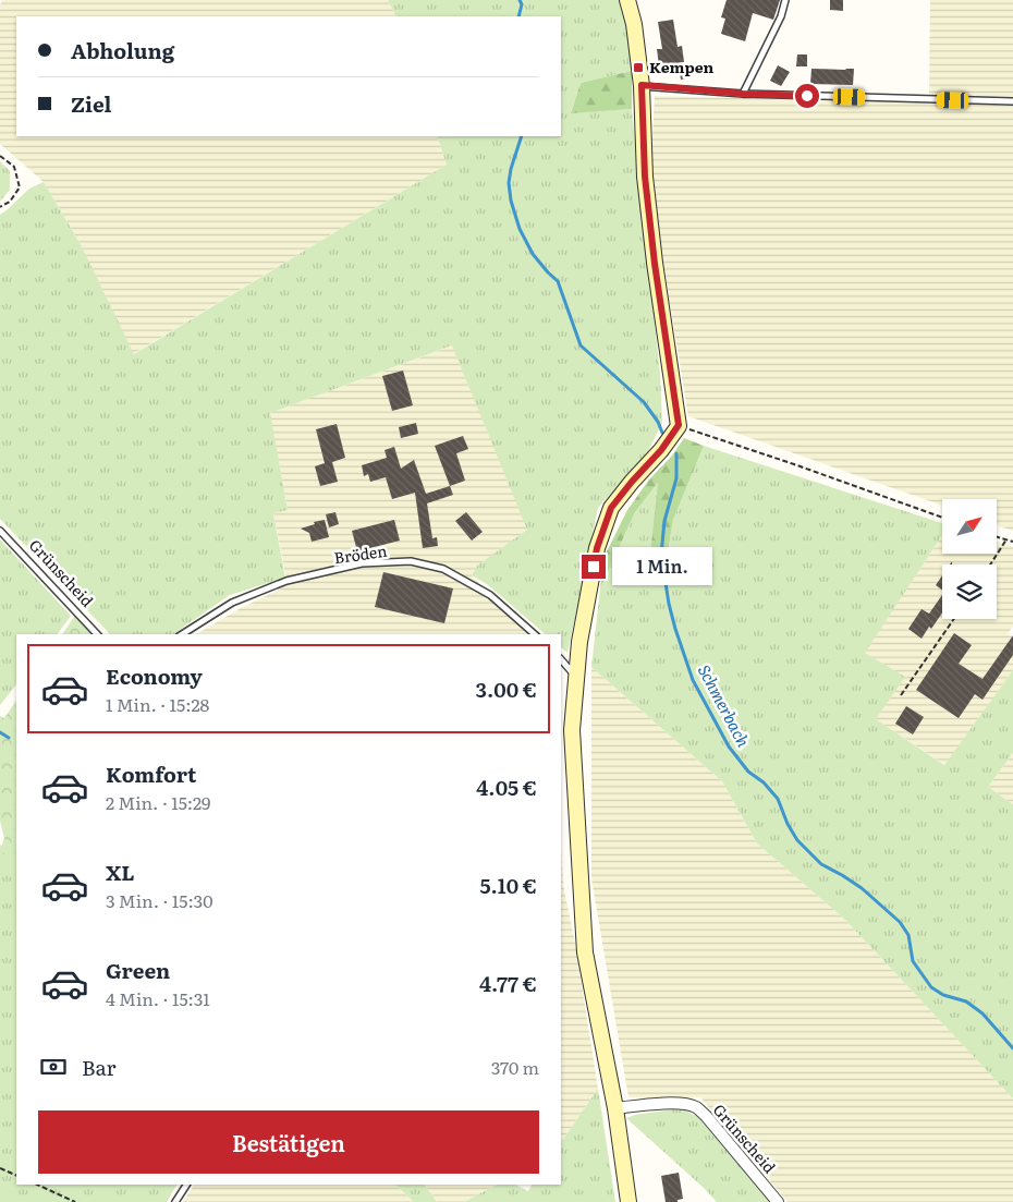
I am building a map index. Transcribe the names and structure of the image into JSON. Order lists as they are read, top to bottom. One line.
{"streets":{"street":["Grünscheid"],"lane":["Bröden"]},"water":["Schmerbach"],"places":{"transit":["Kempen"]},"north":"top right","page":{"banner":["Abholung","Ziel"],"bubble":"1 Min.","list":[{"name":"Economy","note":"1 Min. · 15:28","value":"3.00 €"},{"name":"Komfort","note":"2 Min. · 15:29","value":"4.05 €"},{"name":"XL","note":"3 Min. · 15:30","value":"5.10 €"},{"name":"Green","note":"4 Min. · 15:31","value":"4.77 €"}],"pay":["Bar","370 m"],"buttons":"Bestätigen"}}
